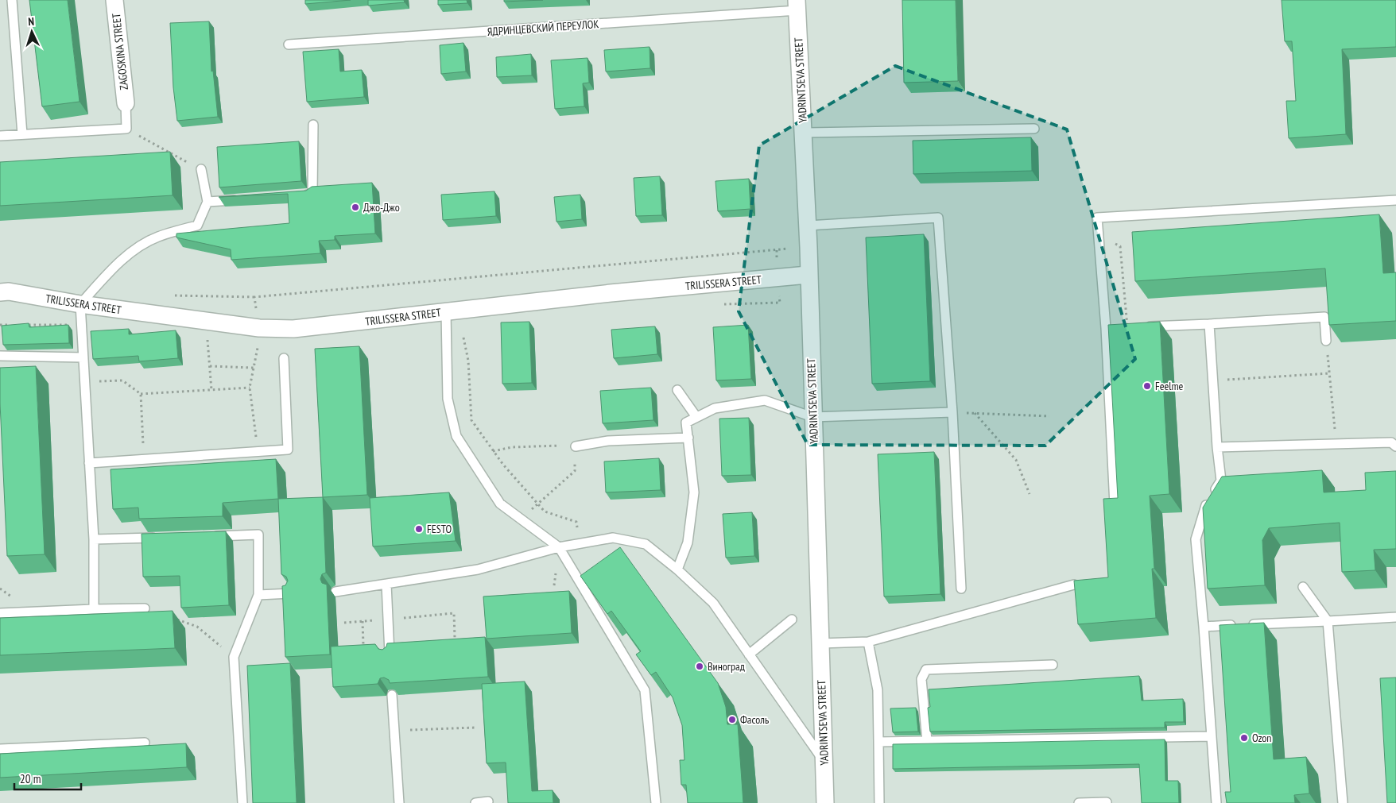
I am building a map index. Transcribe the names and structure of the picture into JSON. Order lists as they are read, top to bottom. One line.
{"streets":{"street":["ZAGOSKINA STREET","YADRINTSEVA STREET","TRILISSERA STREET"],"lane":["ЯДРИНЦЕВСКИЙ ПЕРЕУЛОК"]},"crossings":[["ЯДРИНЦЕВСКИЙ ПЕРЕУЛОК","YADRINTSEVA STREET"],["YADRINTSEVA STREET","TRILISSERA STREET"]],"places":["Джо-Джо","Feelme","FESTO","Виноград","Фасоль","Ozon"],"scale_bar":"20 m","north":"top"}
